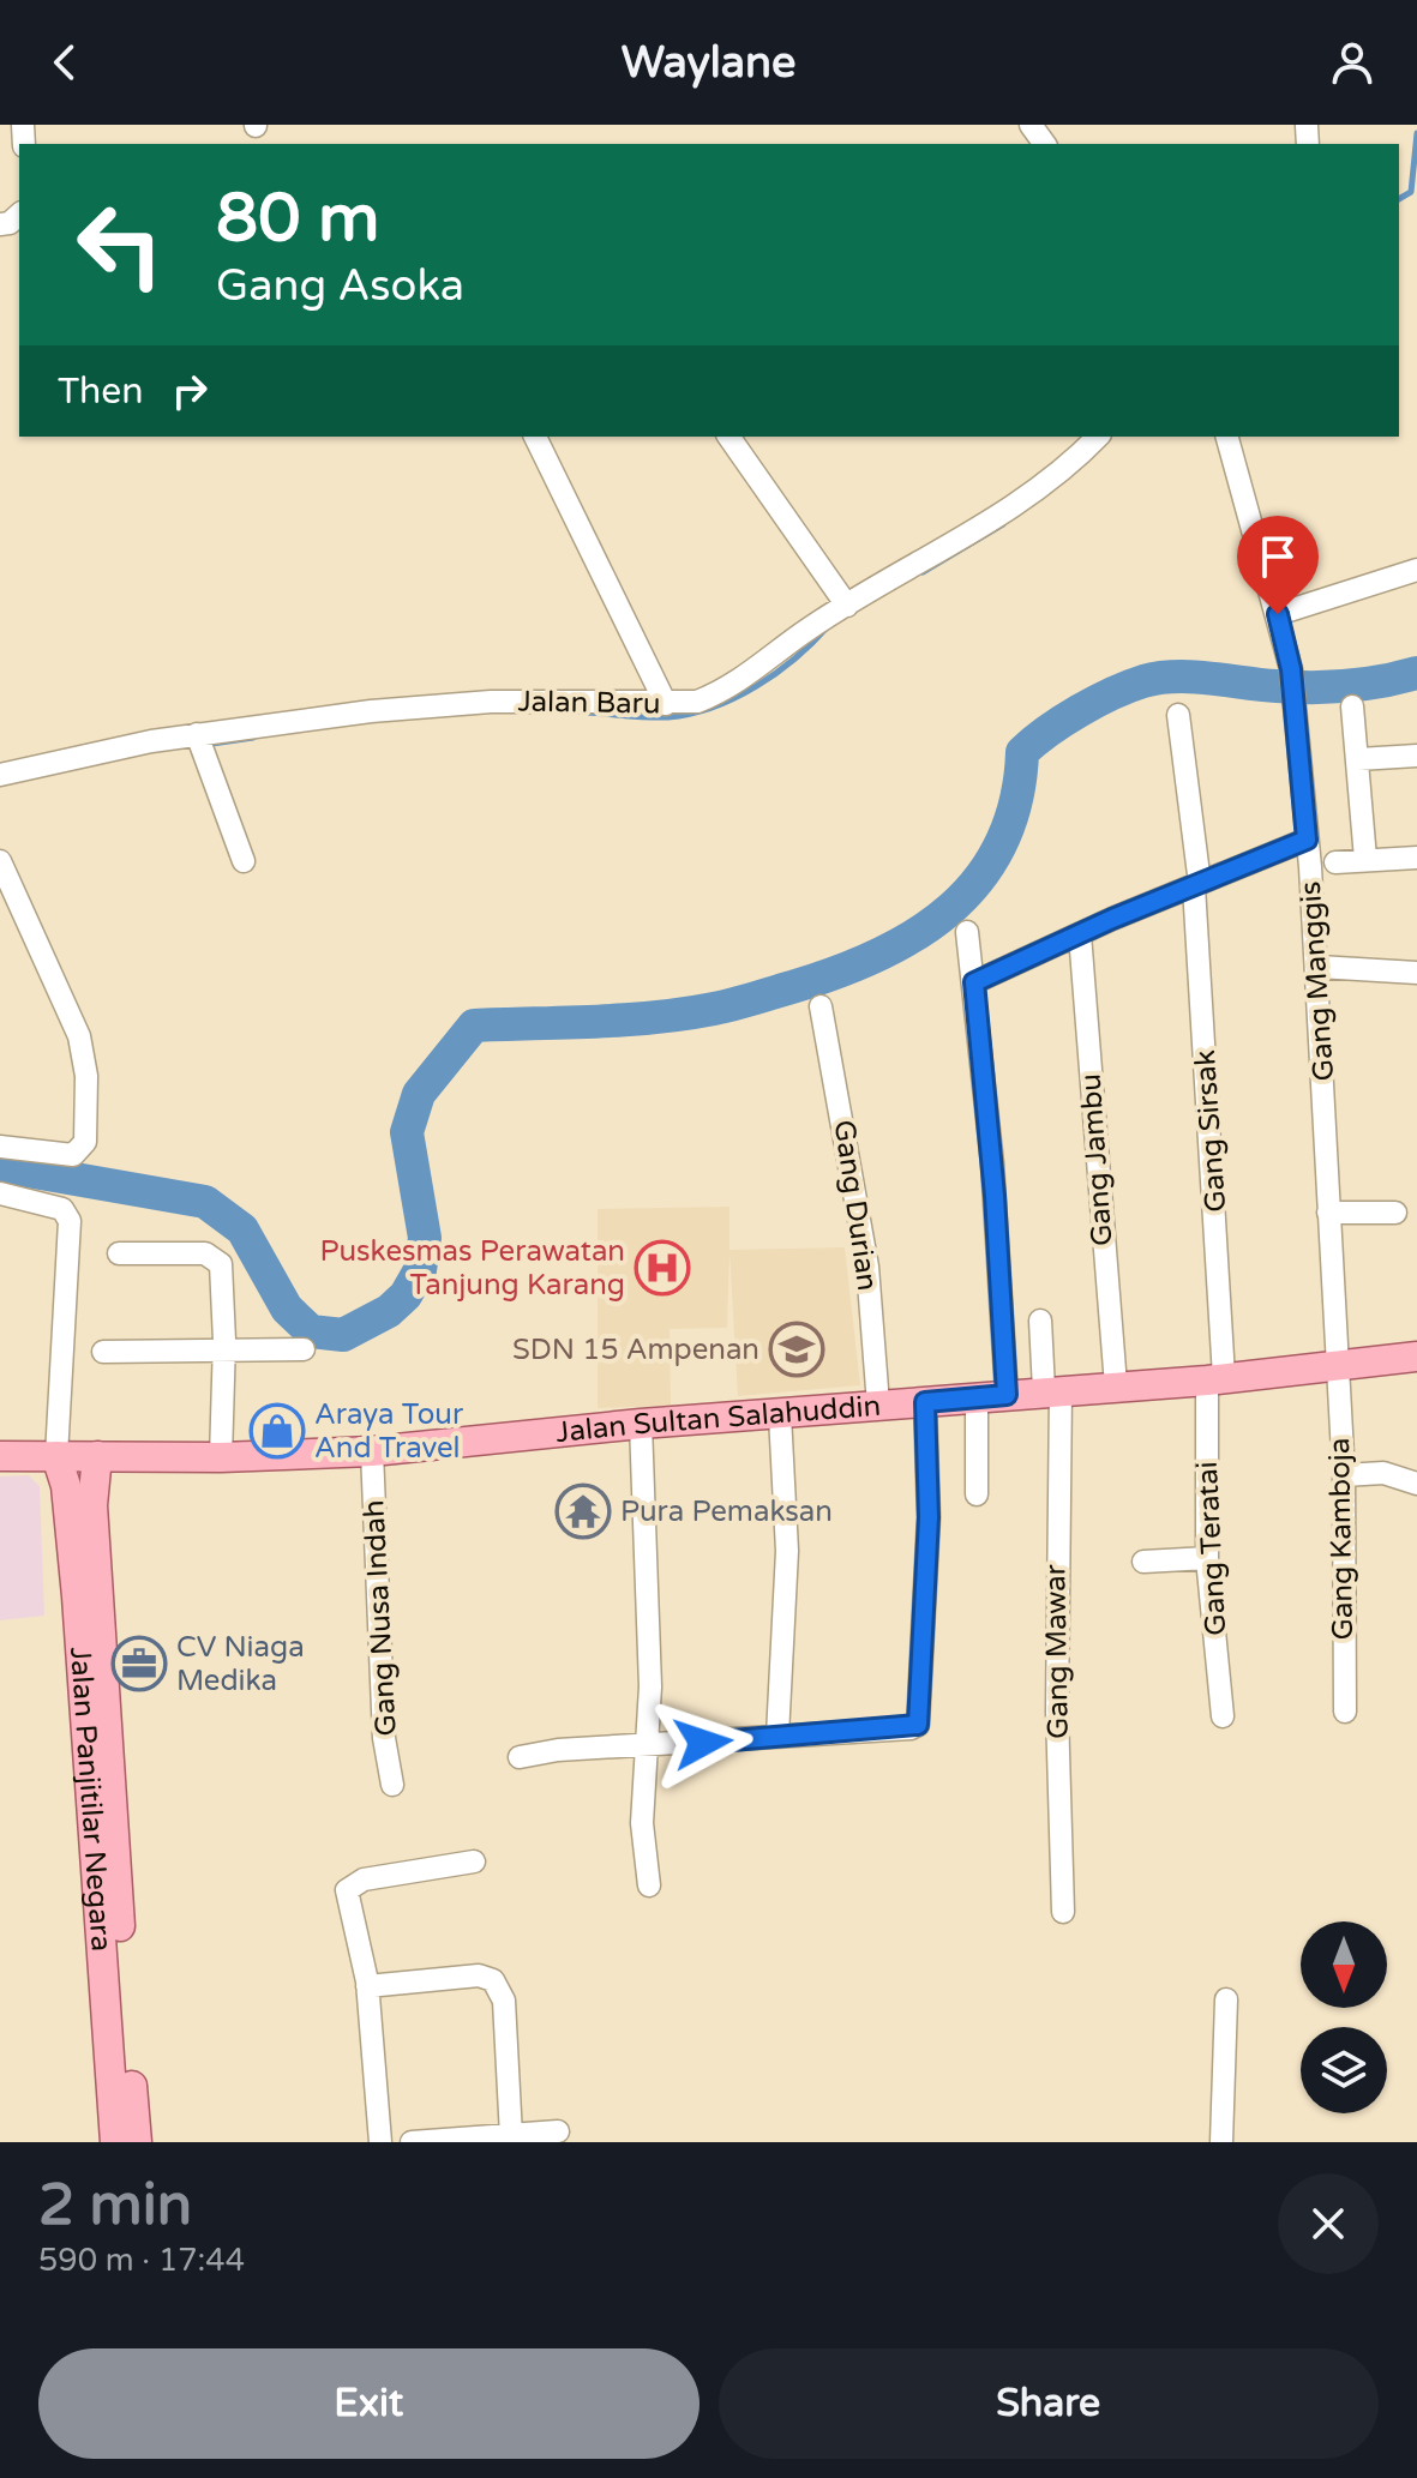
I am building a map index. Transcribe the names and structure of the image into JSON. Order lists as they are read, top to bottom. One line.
{"streets":{"main road":["Jalan Sultan Salahuddin","Jalan Panjitilar Negara"],"street":["Jalan Baru","Gang Manggis","Gang Sirsak","Gang Jambu","Gang Durian","Gang Kamboja","Gang Teratai","Gang Nusa Indah","Gang Mawar"]},"crossings":[["Gang Manggis","Jalan Sultan Salahuddin"],["Gang Manggis","Gang Kamboja"],["Gang Sirsak","Jalan Sultan Salahuddin"],["Gang Sirsak","Gang Teratai"],["Gang Jambu","Jalan Sultan Salahuddin"],["Gang Durian","Jalan Sultan Salahuddin"],["Jalan Sultan Salahuddin","Gang Kamboja"],["Jalan Sultan Salahuddin","Gang Teratai"],["Jalan Sultan Salahuddin","Gang Nusa Indah"],["Jalan Sultan Salahuddin","Gang Mawar"],["Jalan Sultan Salahuddin","Jalan Panjitilar Negara"]],"places":{"hospital":["Puskesmas Perawatan Tanjung Karang"],"school or university":["SDN 15 Ampenan"],"shop":["Araya Tour And Travel"],"temple":["Pura Pemaksan"],"office":["CV Niaga Medika"]},"north":"bottom","page":{"header":"Waylane","turn":["80 m","Gang Asoka"],"then":"Then","heading":["2 min","590 m · 17:44"],"buttons":["Exit","Share"]}}
